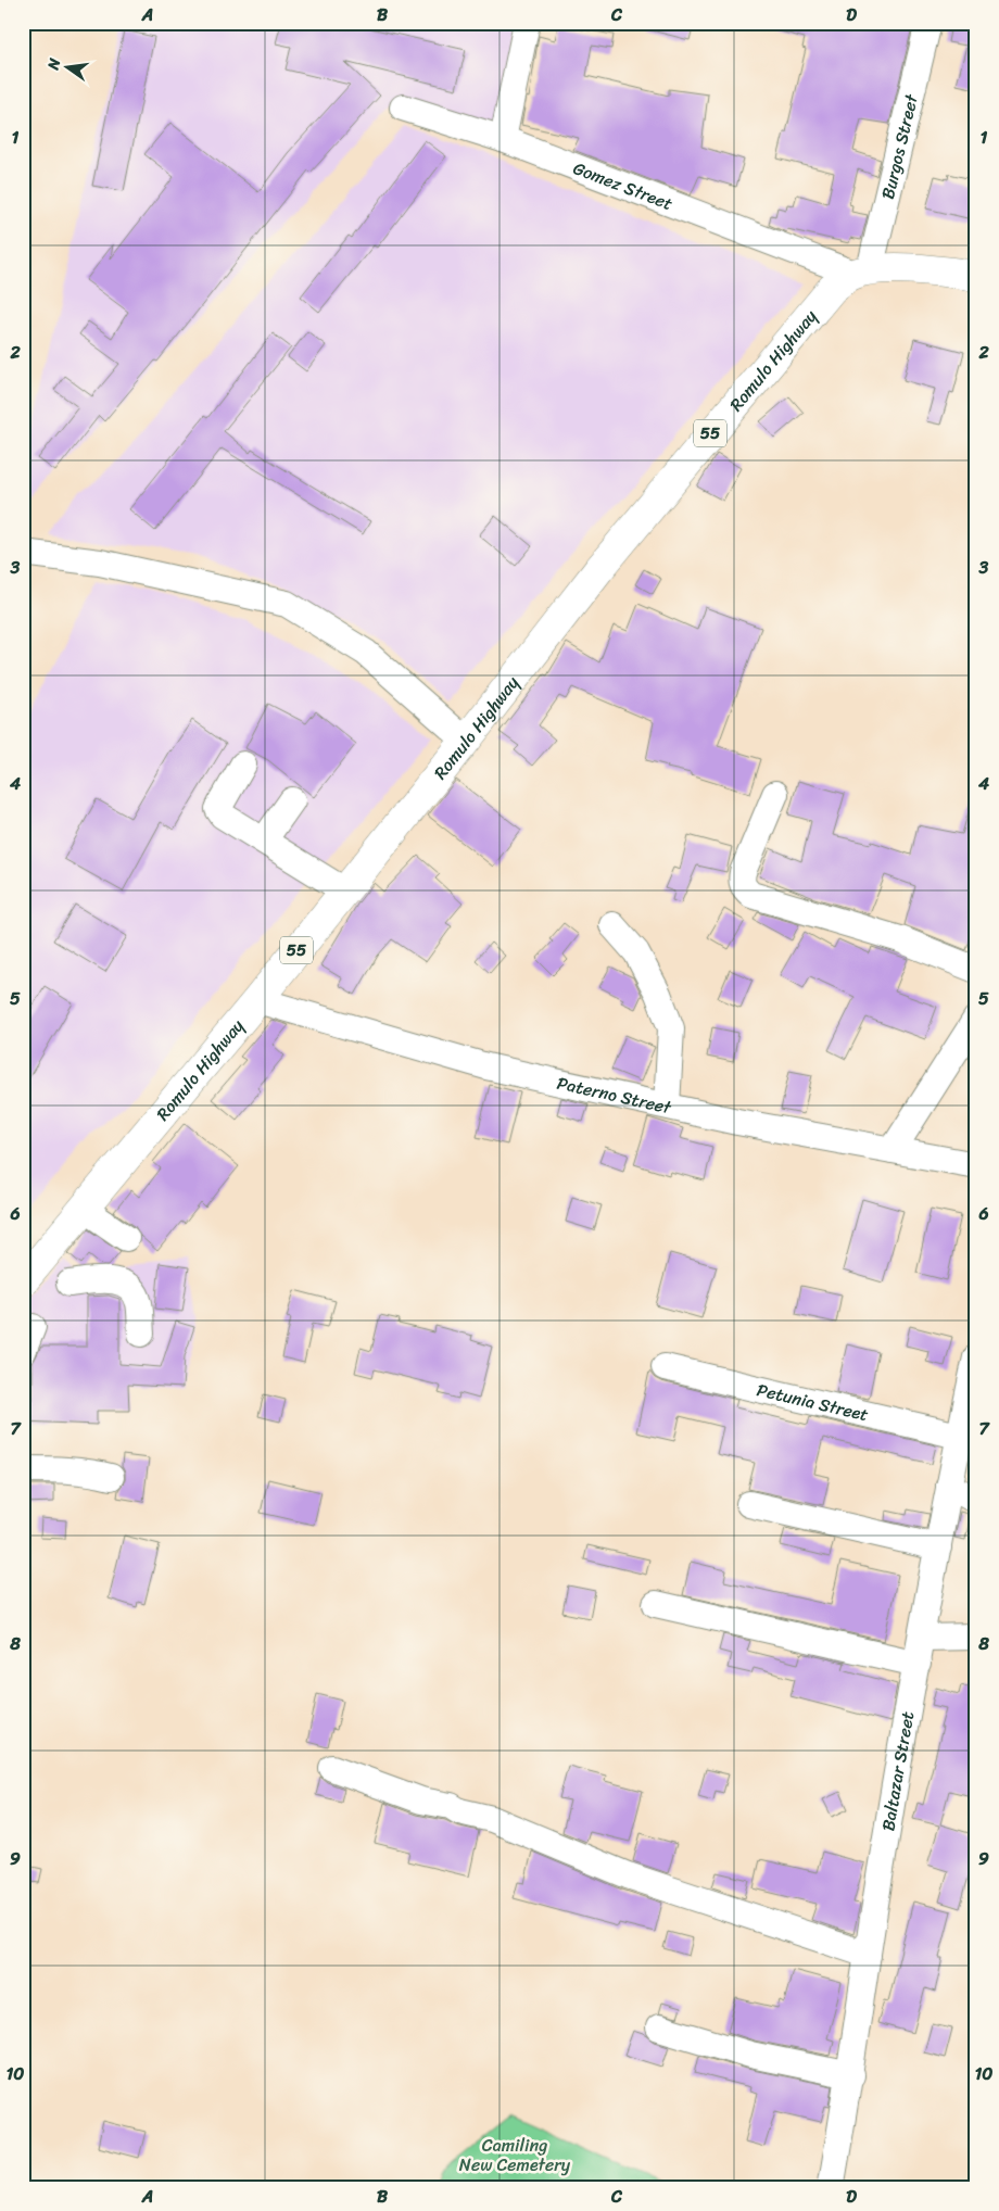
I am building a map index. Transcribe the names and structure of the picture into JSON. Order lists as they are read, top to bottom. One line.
{"streets":{"highway":["Romulo Highway","55"],"street":["Burgos Street","Gomez Street","Paterno Street","Petunia Street","Baltazar Street"]},"crossings":[["Burgos Street","Gomez Street"],["Burgos Street","Romulo Highway"],["Gomez Street","Romulo Highway"],["Romulo Highway","Paterno Street"],["Petunia Street","Baltazar Street"]],"parks":["Camiling New Cemetery"],"north":"left","grid":{"columns":["A","B","C","D"],"rows":["1","2","3","4","5","6","7","8","9","10"]}}
